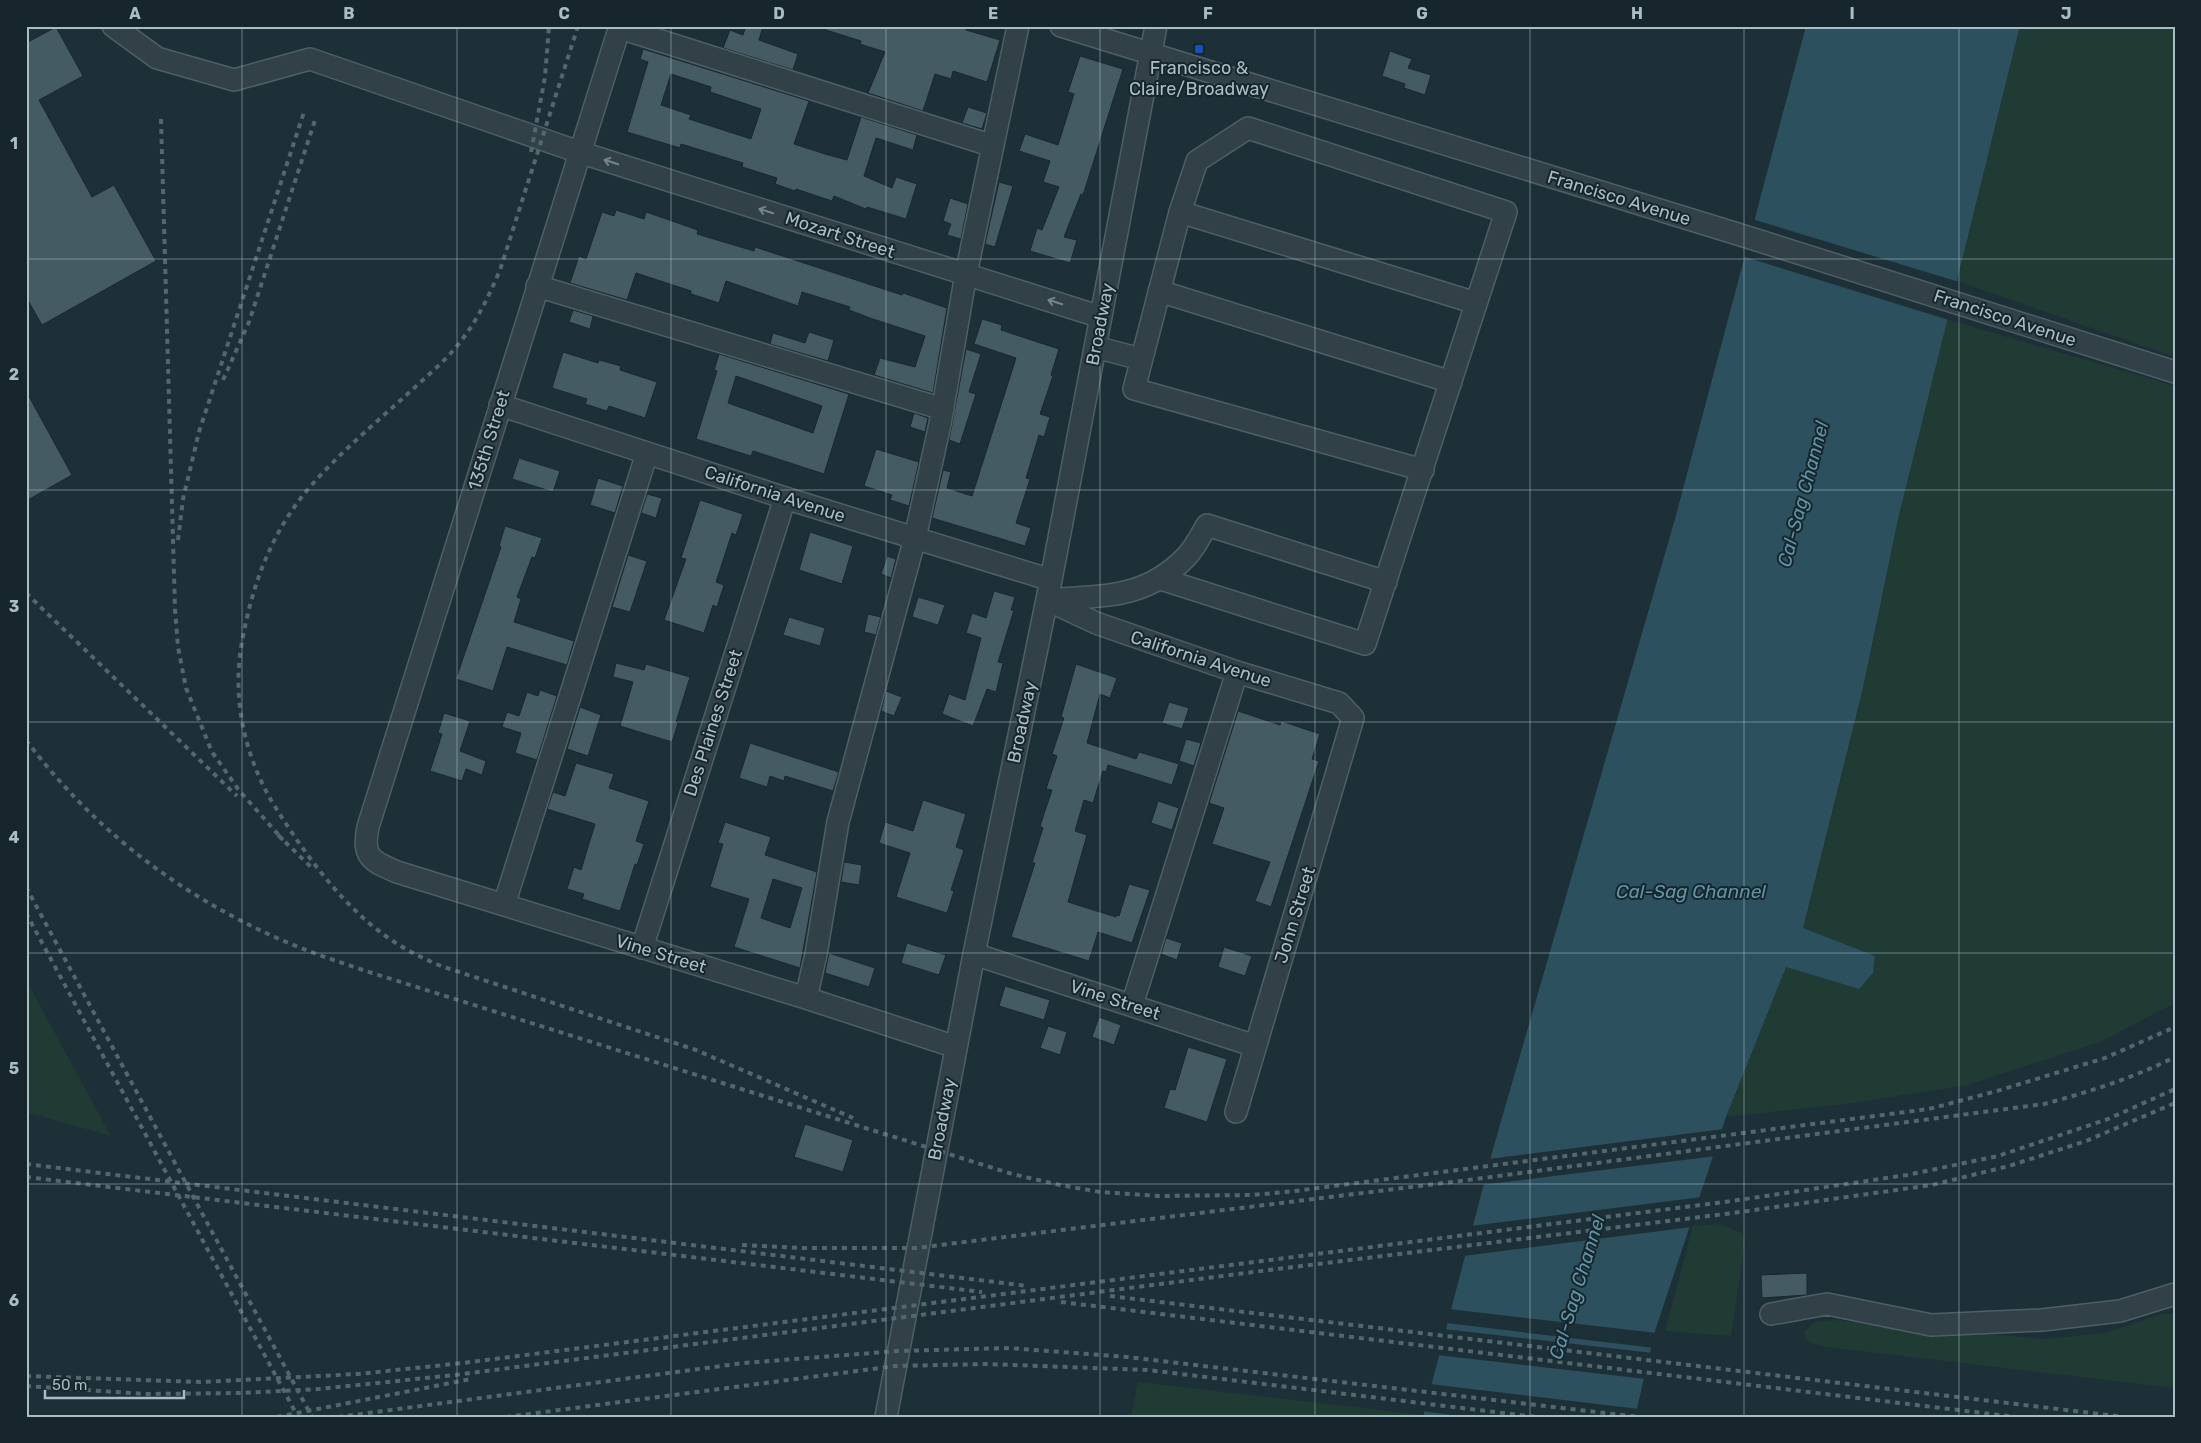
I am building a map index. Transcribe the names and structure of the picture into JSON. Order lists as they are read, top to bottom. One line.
{"streets":{"street":["Francisco Avenue","Mozart Street","Broadway","135th Street","California Avenue","Des Plaines Street","John Street","Vine Street"]},"crossings":[["Francisco Avenue","Broadway"],["Mozart Street","Broadway"],["Mozart Street","135th Street"],["Broadway","California Avenue"],["Broadway","Vine Street"],["135th Street","California Avenue"],["135th Street","Vine Street"],["California Avenue","Des Plaines Street"],["California Avenue","John Street"],["Des Plaines Street","Vine Street"],["John Street","Vine Street"]],"water":["Cal-Sag Channel"],"places":{"transit":["Francisco & Claire/Broadway"]},"scale_bar":"50 m","grid":{"columns":["A","B","C","D","E","F","G","H","I","J"],"rows":["1","2","3","4","5","6"]}}
